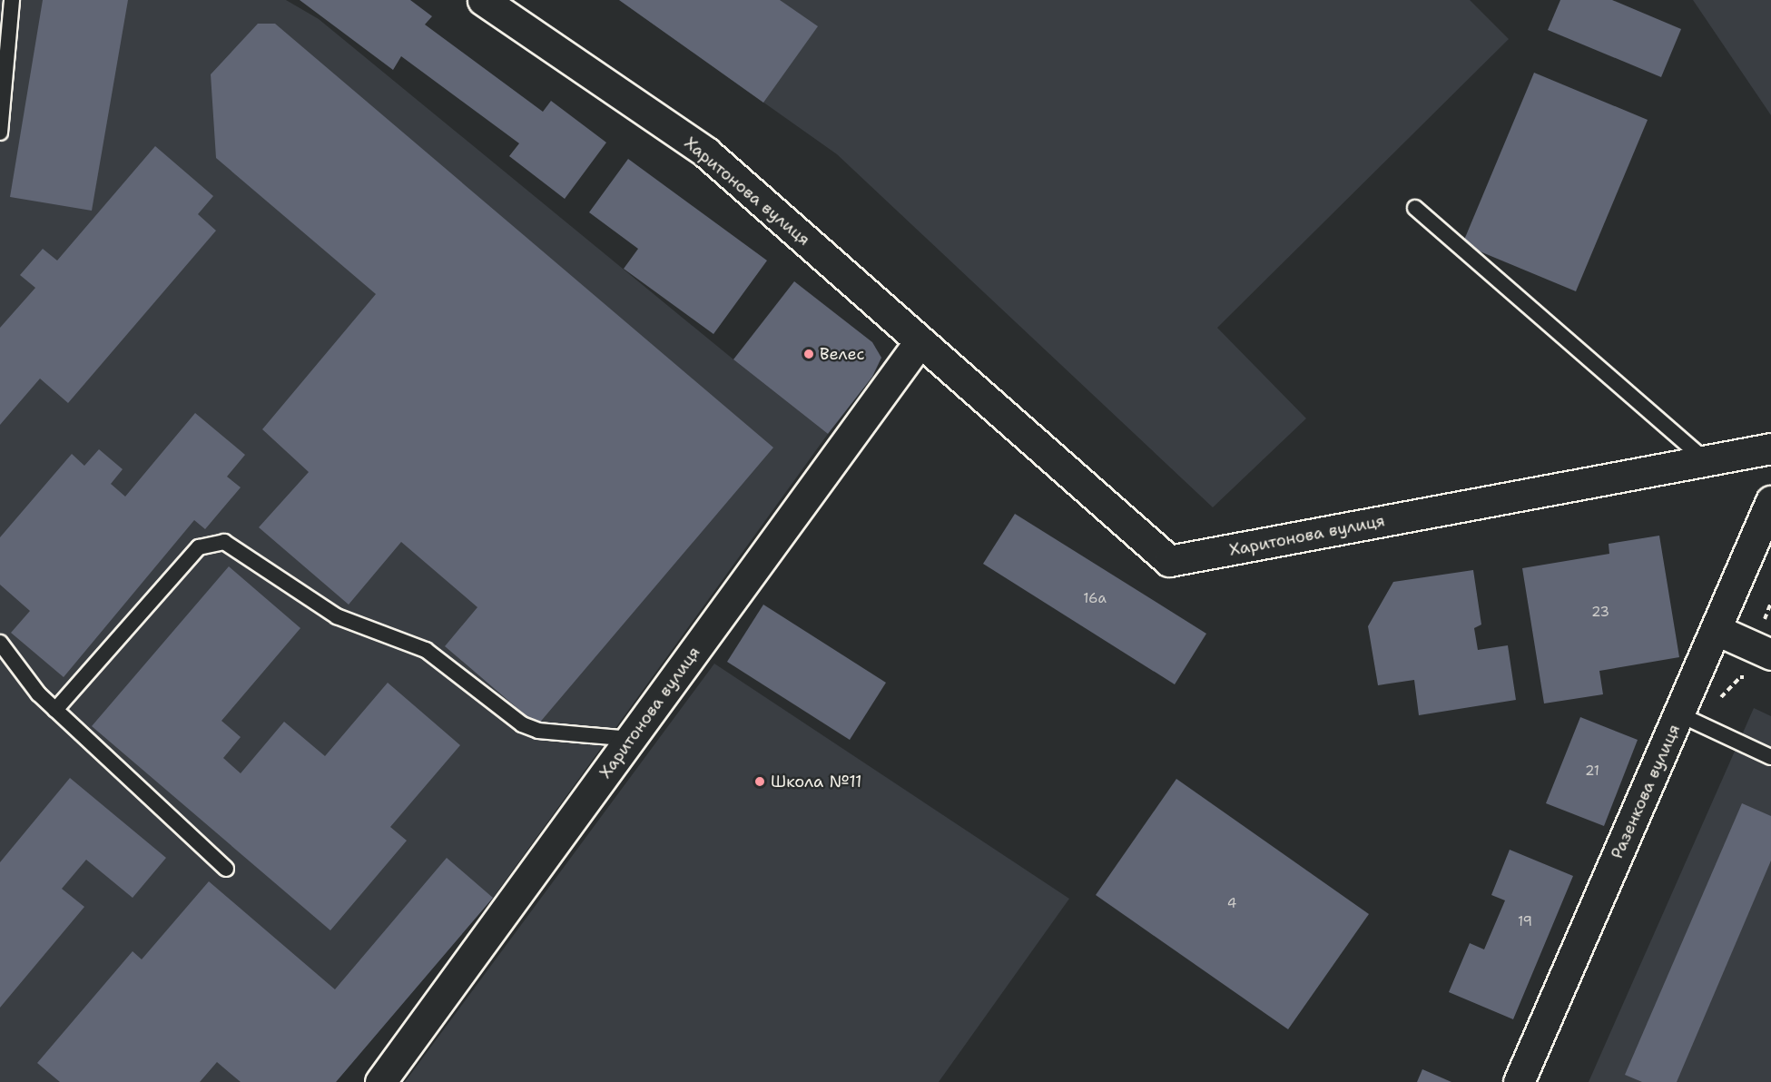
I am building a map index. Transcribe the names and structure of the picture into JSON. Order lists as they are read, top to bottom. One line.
{"streets":{"street":["Харитонова вулиця","Разенкова вулиця"]},"places":["Велес","Школа №11"],"house_numbers":["16а","23","21","4","19"]}
